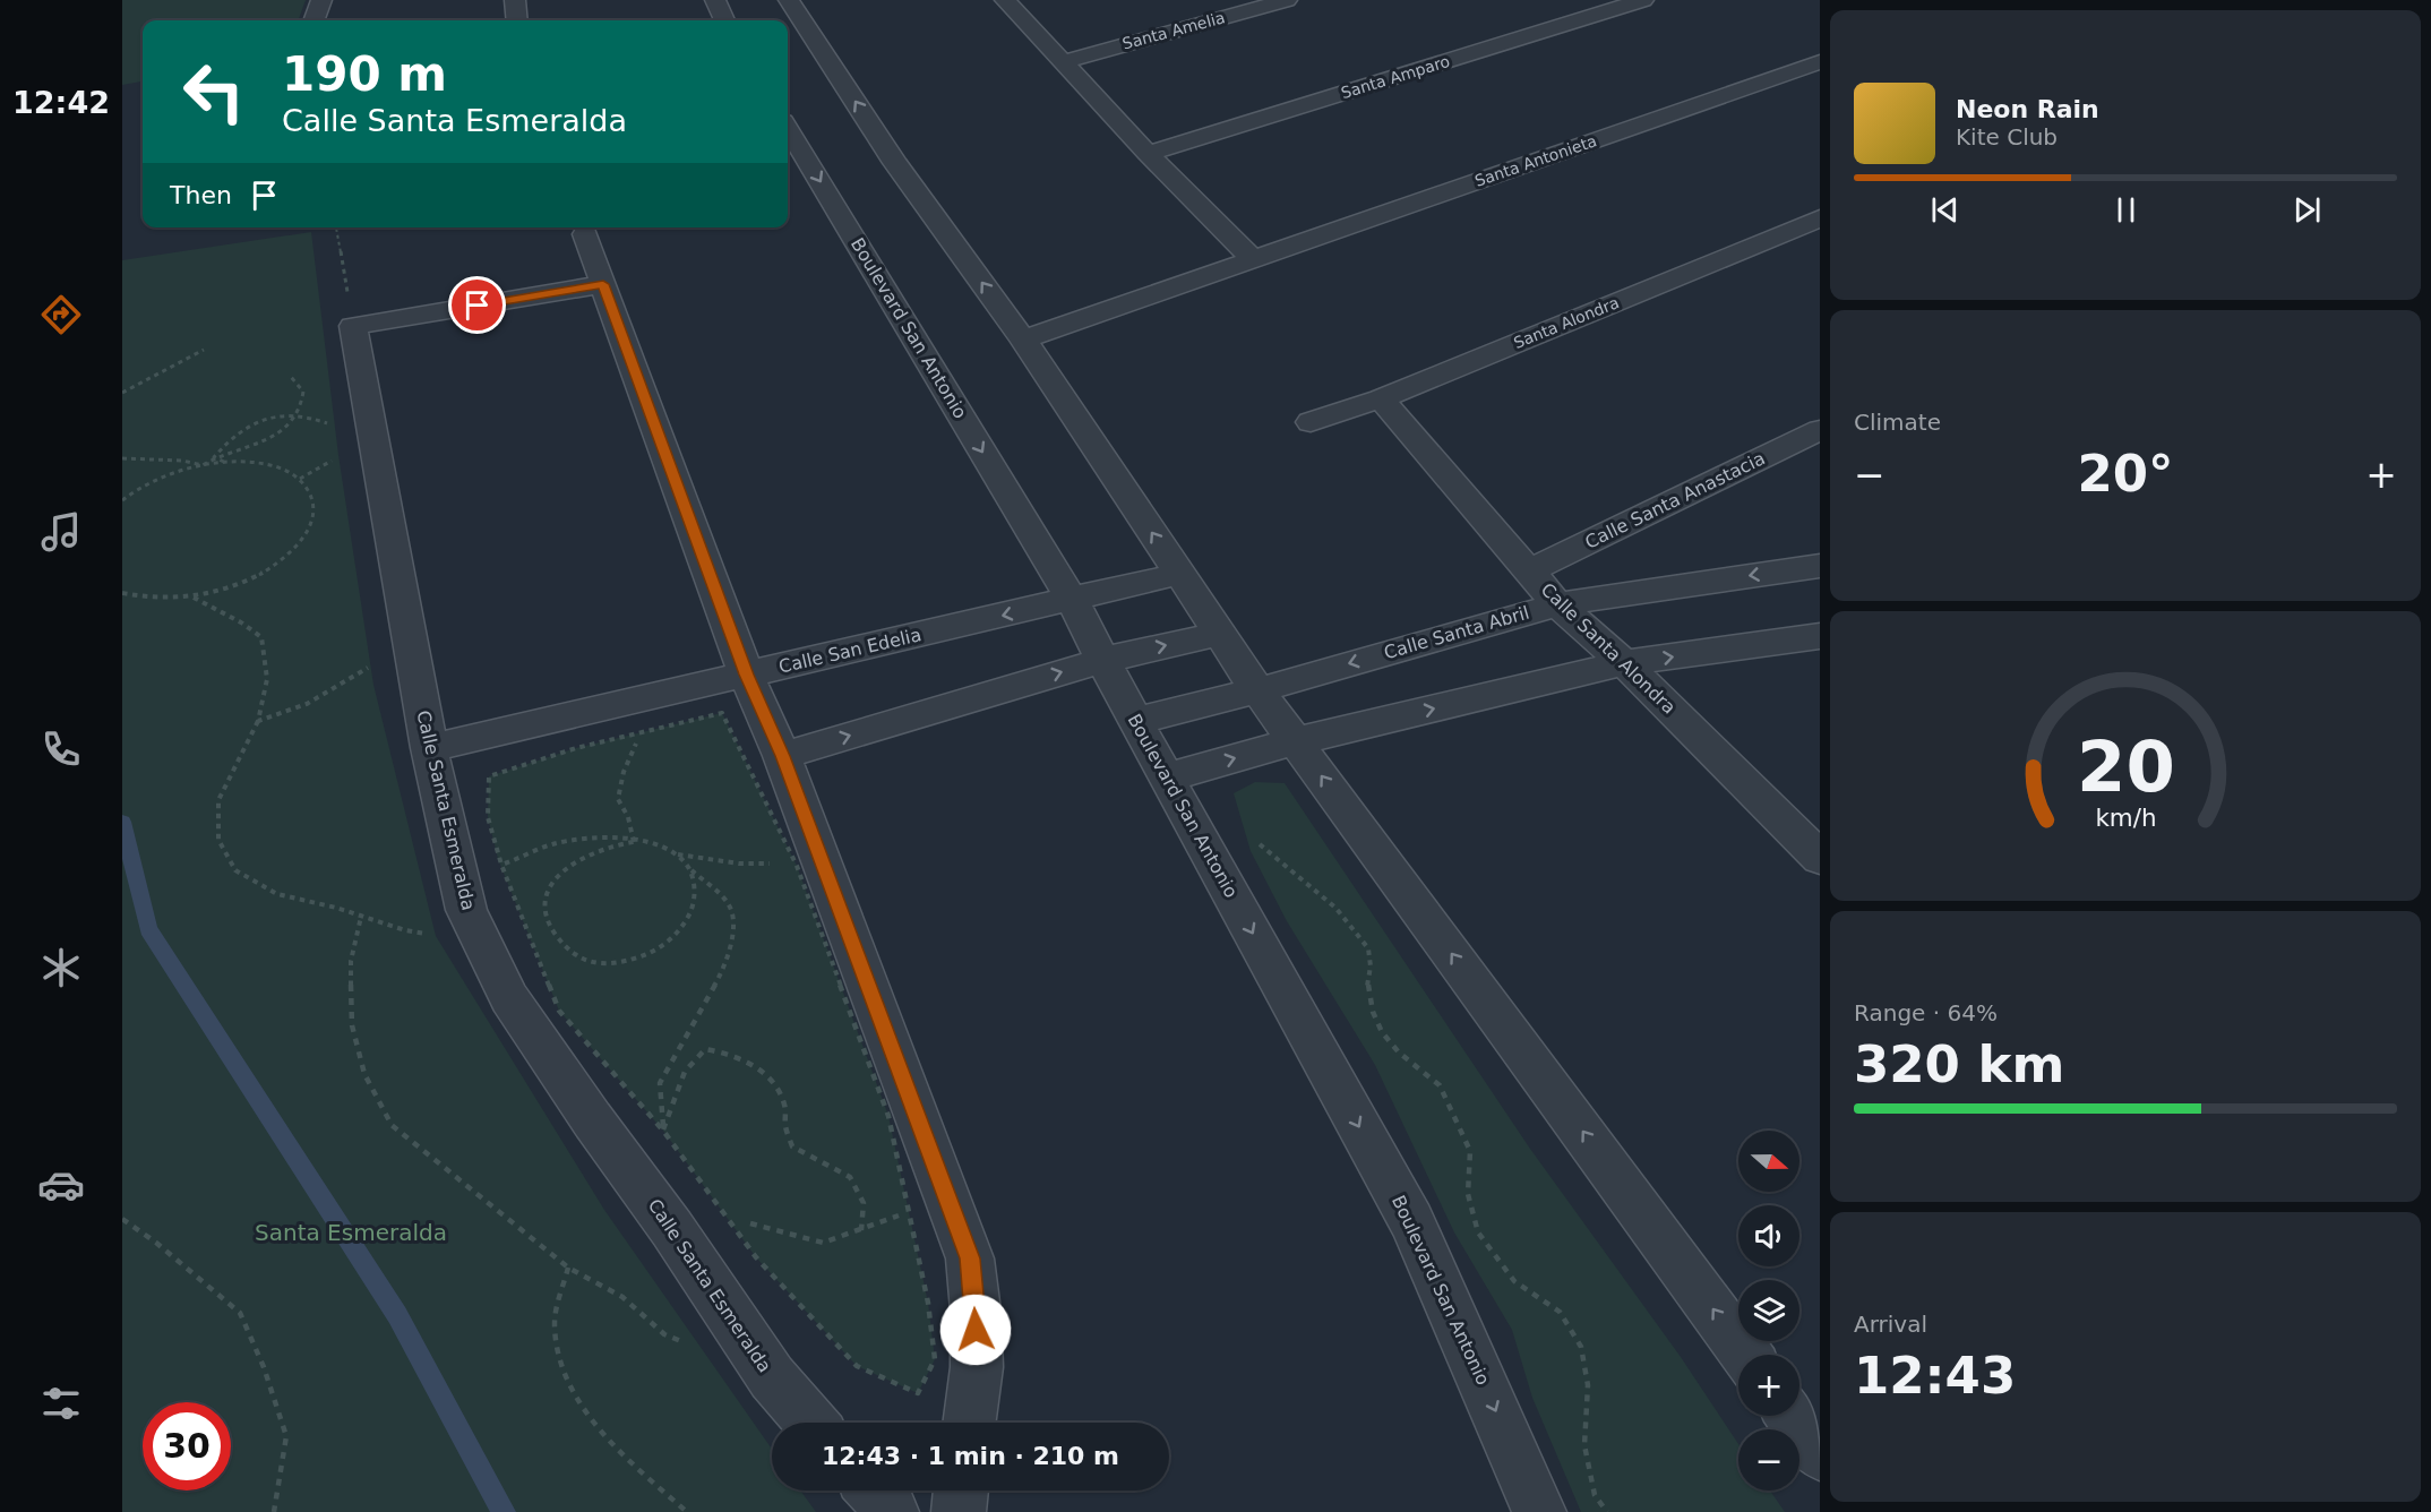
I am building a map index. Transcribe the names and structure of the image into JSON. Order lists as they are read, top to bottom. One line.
{"streets":{"street":["Santa Amelia","Santa Amparo","Santa Antonieta","Santa Alondra","Boulevard San Antonio","Calle Santa Anastacia","Calle Santa Abril","Calle Santa Alondra","Calle San Edelia","Calle Santa Esmeralda"]},"crossings":[["Santa Alondra","Calle Santa Alondra"],["Boulevard San Antonio","Calle Santa Abril"],["Boulevard San Antonio","Calle San Edelia"],["Calle Santa Anastacia","Calle Santa Alondra"],["Calle Santa Abril","Calle Santa Alondra"],["Calle San Edelia","Calle Santa Esmeralda"]],"parks":["Santa Esmeralda"],"north":"right","page":{"tabs":"12:42","turn":["190 m","Calle Santa Esmeralda"],"song":["Neon Rain","Kite Club"],"then":"Then","tile":["Climate",["Range · 64%","320 km"],["Arrival","12:43"]],"heat":["−","20°","+"],"map_buttons":["+","−"],"limit":"30","trip":"12:43 · 1 min · 210 m","gauge":["20","km/h"]}}
